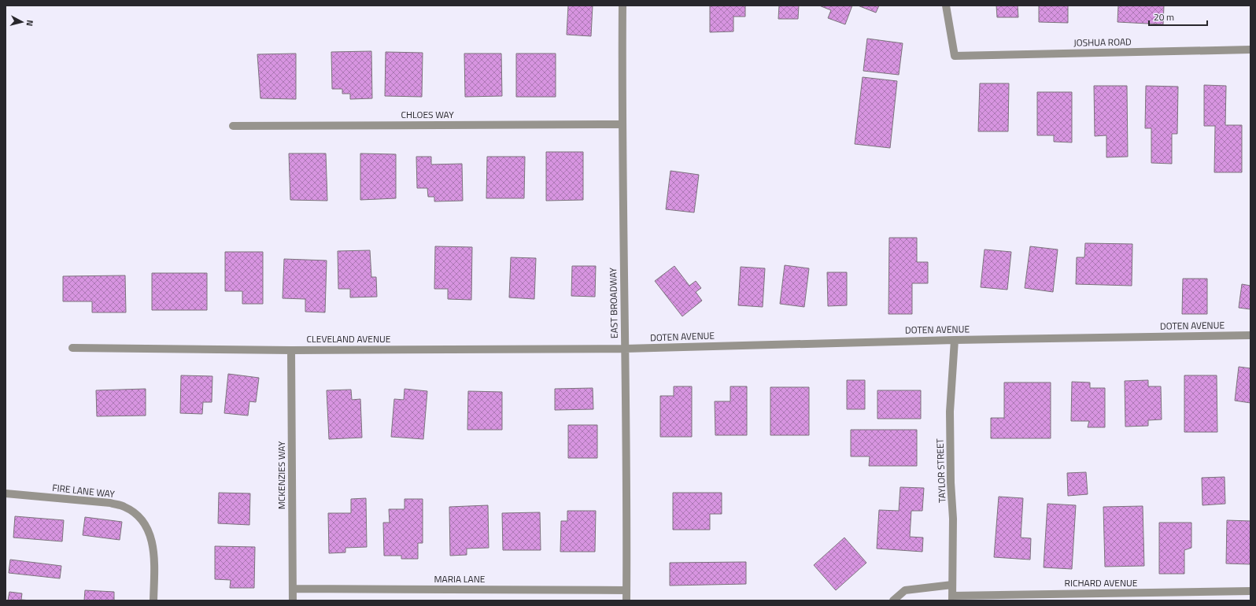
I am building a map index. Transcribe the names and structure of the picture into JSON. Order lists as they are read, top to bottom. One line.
{"streets":{"street":["JOSHUA ROAD","CHLOES WAY","EAST BROADWAY","DOTEN AVENUE","CLEVELAND AVENUE","TAYLOR STREET","MCKENZIES WAY","FIRE LANE WAY","MARIA LANE","RICHARD AVENUE"]},"crossings":[["CHLOES WAY","EAST BROADWAY"],["EAST BROADWAY","DOTEN AVENUE"],["EAST BROADWAY","CLEVELAND AVENUE"],["EAST BROADWAY","MARIA LANE"],["DOTEN AVENUE","CLEVELAND AVENUE"],["DOTEN AVENUE","TAYLOR STREET"],["CLEVELAND AVENUE","MCKENZIES WAY"],["TAYLOR STREET","RICHARD AVENUE"],["MCKENZIES WAY","MARIA LANE"]],"scale_bar":"20 m","north":"right"}
